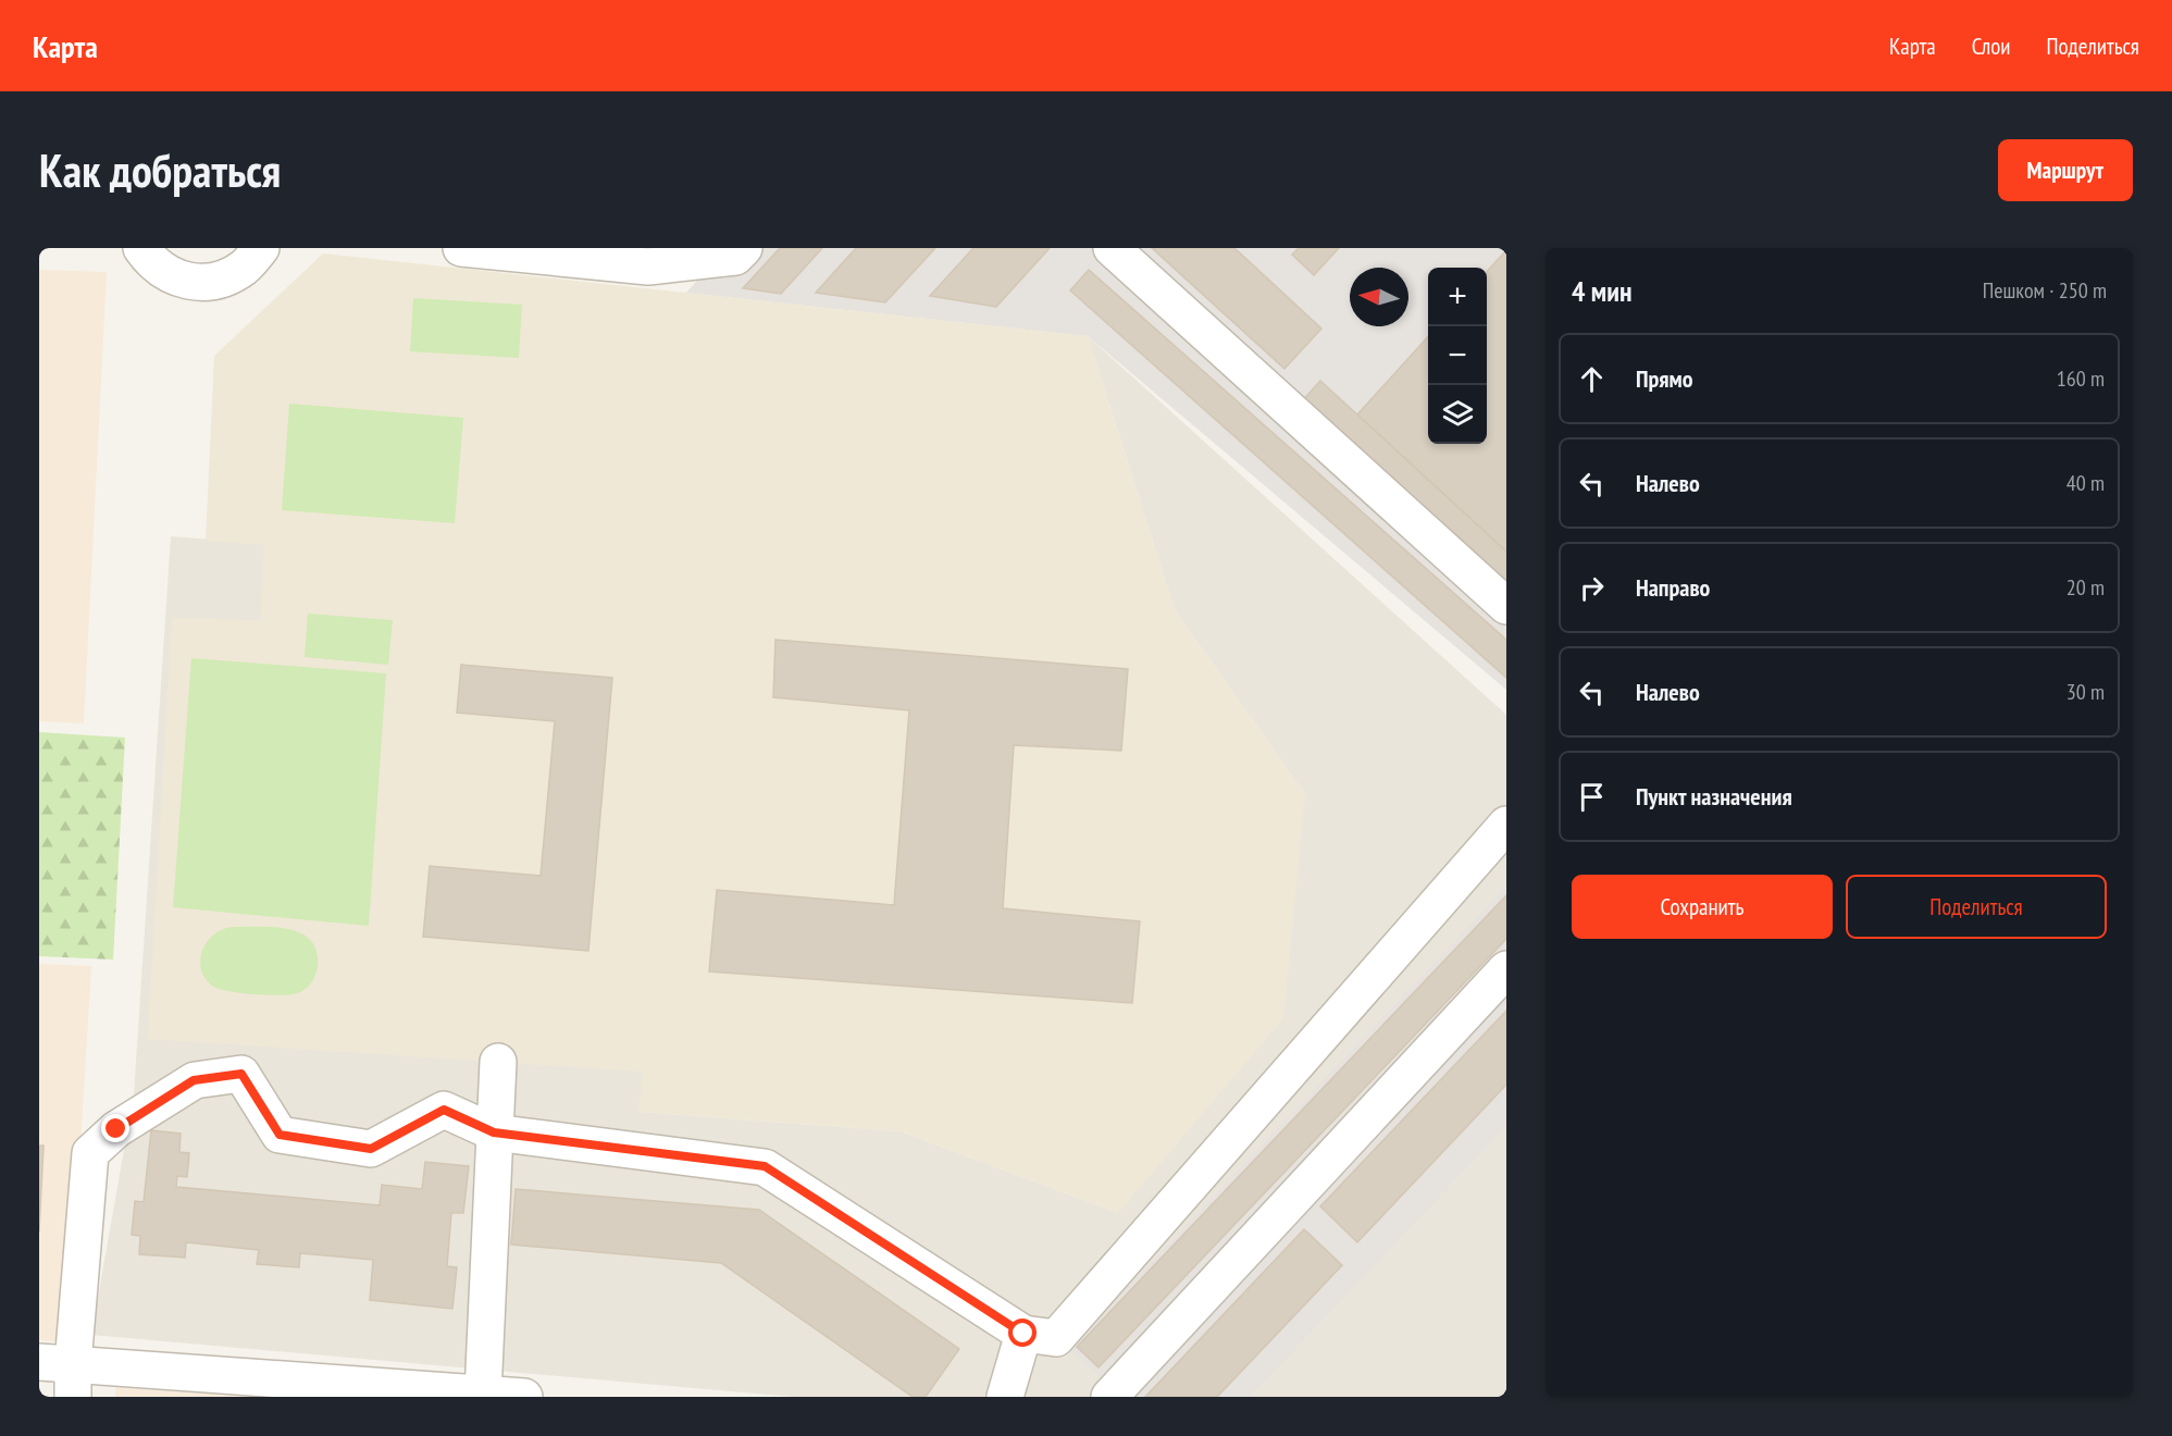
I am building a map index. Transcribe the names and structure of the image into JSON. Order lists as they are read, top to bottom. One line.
{"north":"left","page":{"header":"Карта","nav":["Карта","Слои","Поделиться"],"buttons":["Маршрут",["Сохранить","Поделиться"]],"title":"Как добраться","heading":["4 мин","Пешком · 250 m"],"map_buttons":["+","−"],"list":[["Прямо","160 m"],["Налево","40 m"],["Направо","20 m"],["Налево","30 m"],"Пункт назначения"]}}
